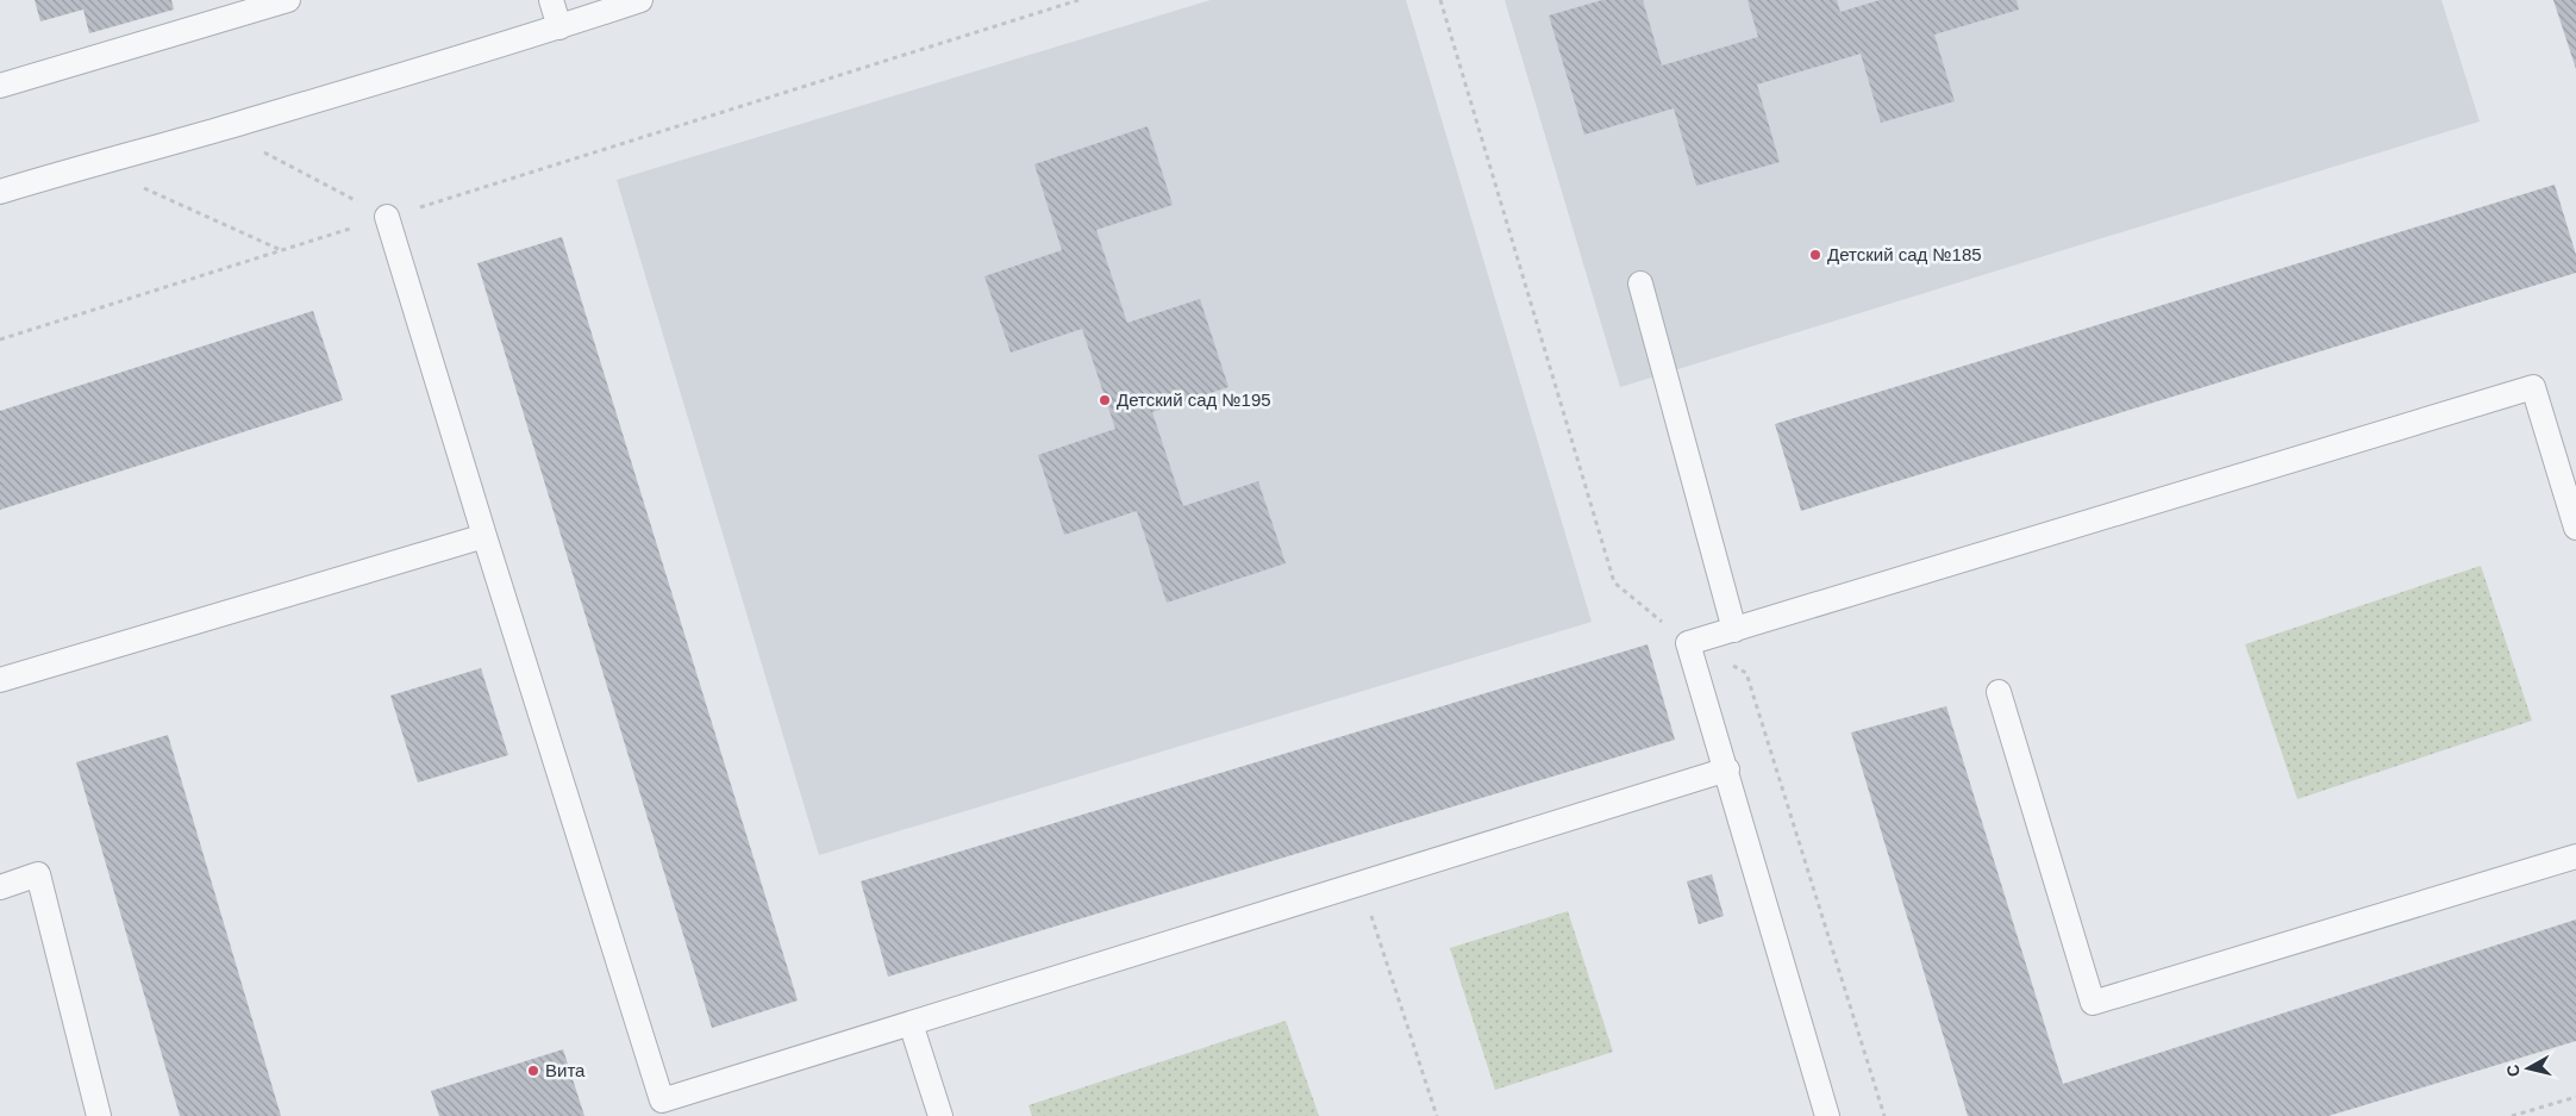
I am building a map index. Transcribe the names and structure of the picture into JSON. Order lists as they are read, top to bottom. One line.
{"places":["Детский сад №185","Детский сад №195","Вита"],"north":"left"}
